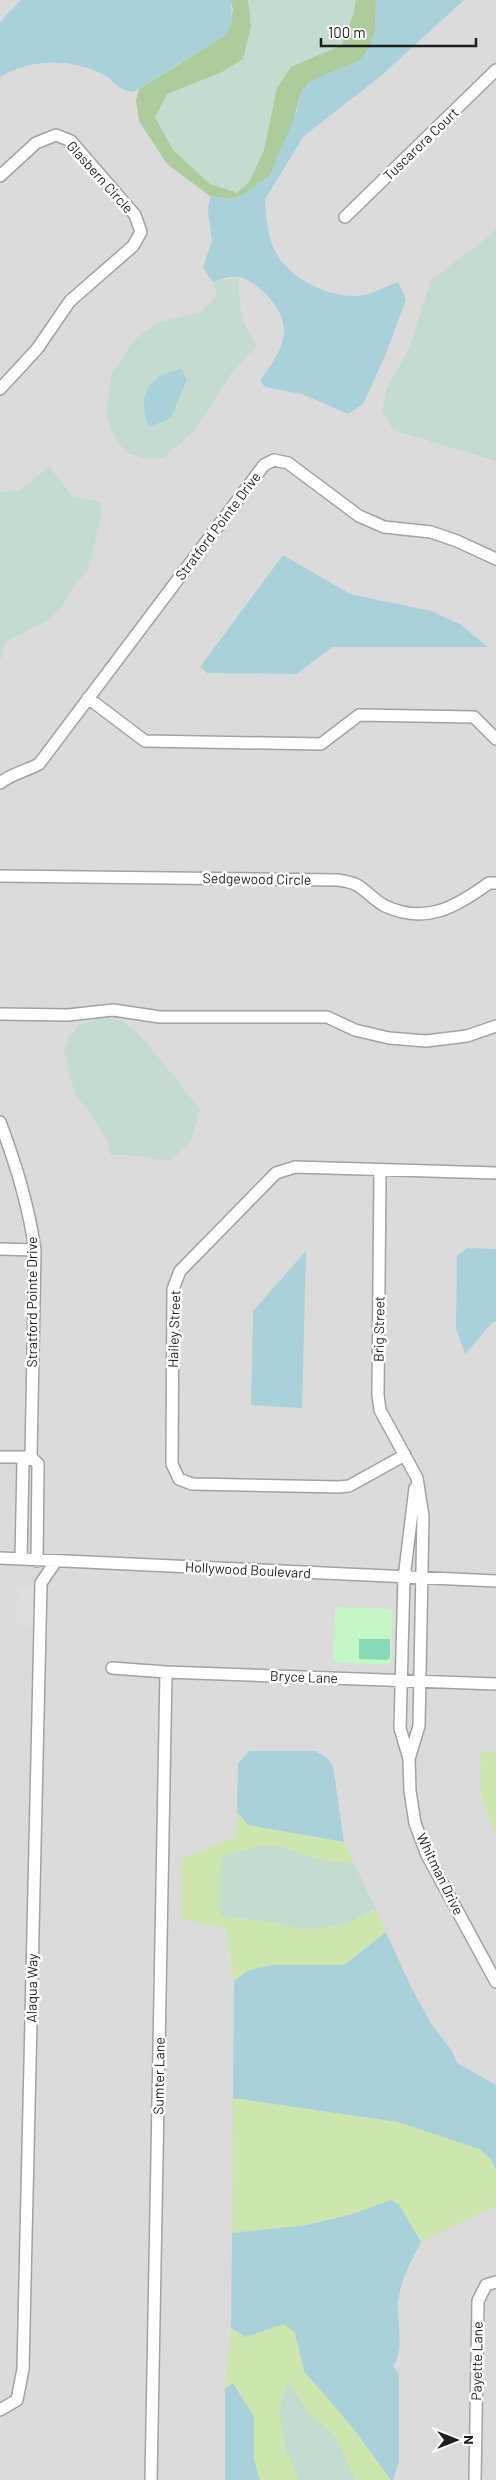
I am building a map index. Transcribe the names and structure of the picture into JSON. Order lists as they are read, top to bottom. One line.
{"streets":{"street":["Tuscarora Court","Glasbern Circle","Stratford Pointe Drive","Sedgewood Circle","Hailey Street","Brig Street","Hollywood Boulevard","Bryce Lane","Whitman Drive","Alaqua Way","Sumter Lane","Payette Lane"]},"crossings":[["Hailey Street","Brig Street"],["Brig Street","Hollywood Boulevard"],["Brig Street","Whitman Drive"],["Hollywood Boulevard","Whitman Drive"],["Hollywood Boulevard","Alaqua Way"],["Bryce Lane","Whitman Drive"],["Bryce Lane","Sumter Lane"]],"scale_bar":"100 m","north":"right"}
